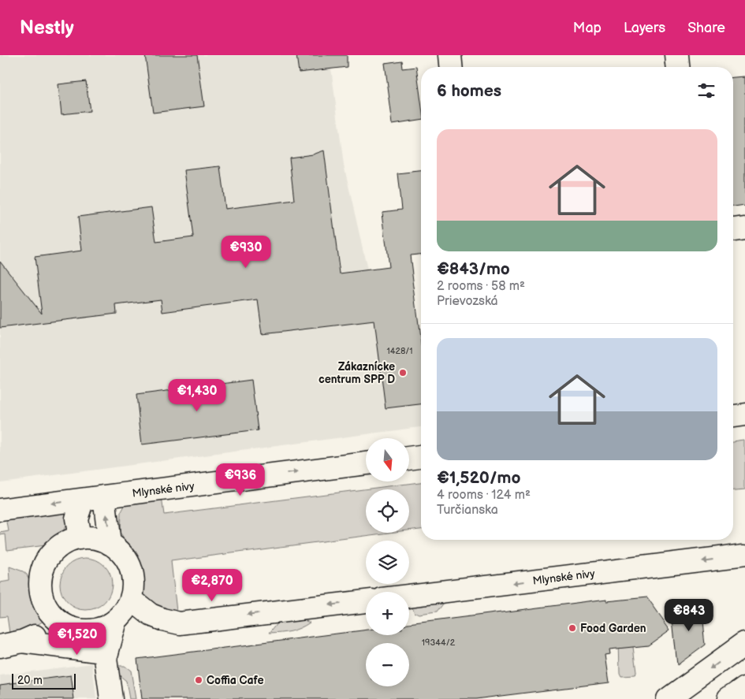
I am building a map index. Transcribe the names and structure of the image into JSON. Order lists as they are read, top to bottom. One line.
{"streets":{"street":["Mlynské nivy"]},"places":["Zákaznícke centrum SPP D","Food Garden","Coffia Cafe"],"house_numbers":["1428/1","19344/2"],"scale_bar":"20 m","north":"bottom","page":{"header":"Nestly","nav":["Map","Layers","Share"],"heading":"6 homes","list":[{"name":"€843/mo","note":"2 rooms · 58 m² · Prievozská"},{"name":"€1,520/mo","note":"4 rooms · 124 m² · Turčianska"}],"price":["€930","€1,430","€936","€2,870","€843","€1,520"],"map_buttons":["+","−"],"scale":"20 m"}}
